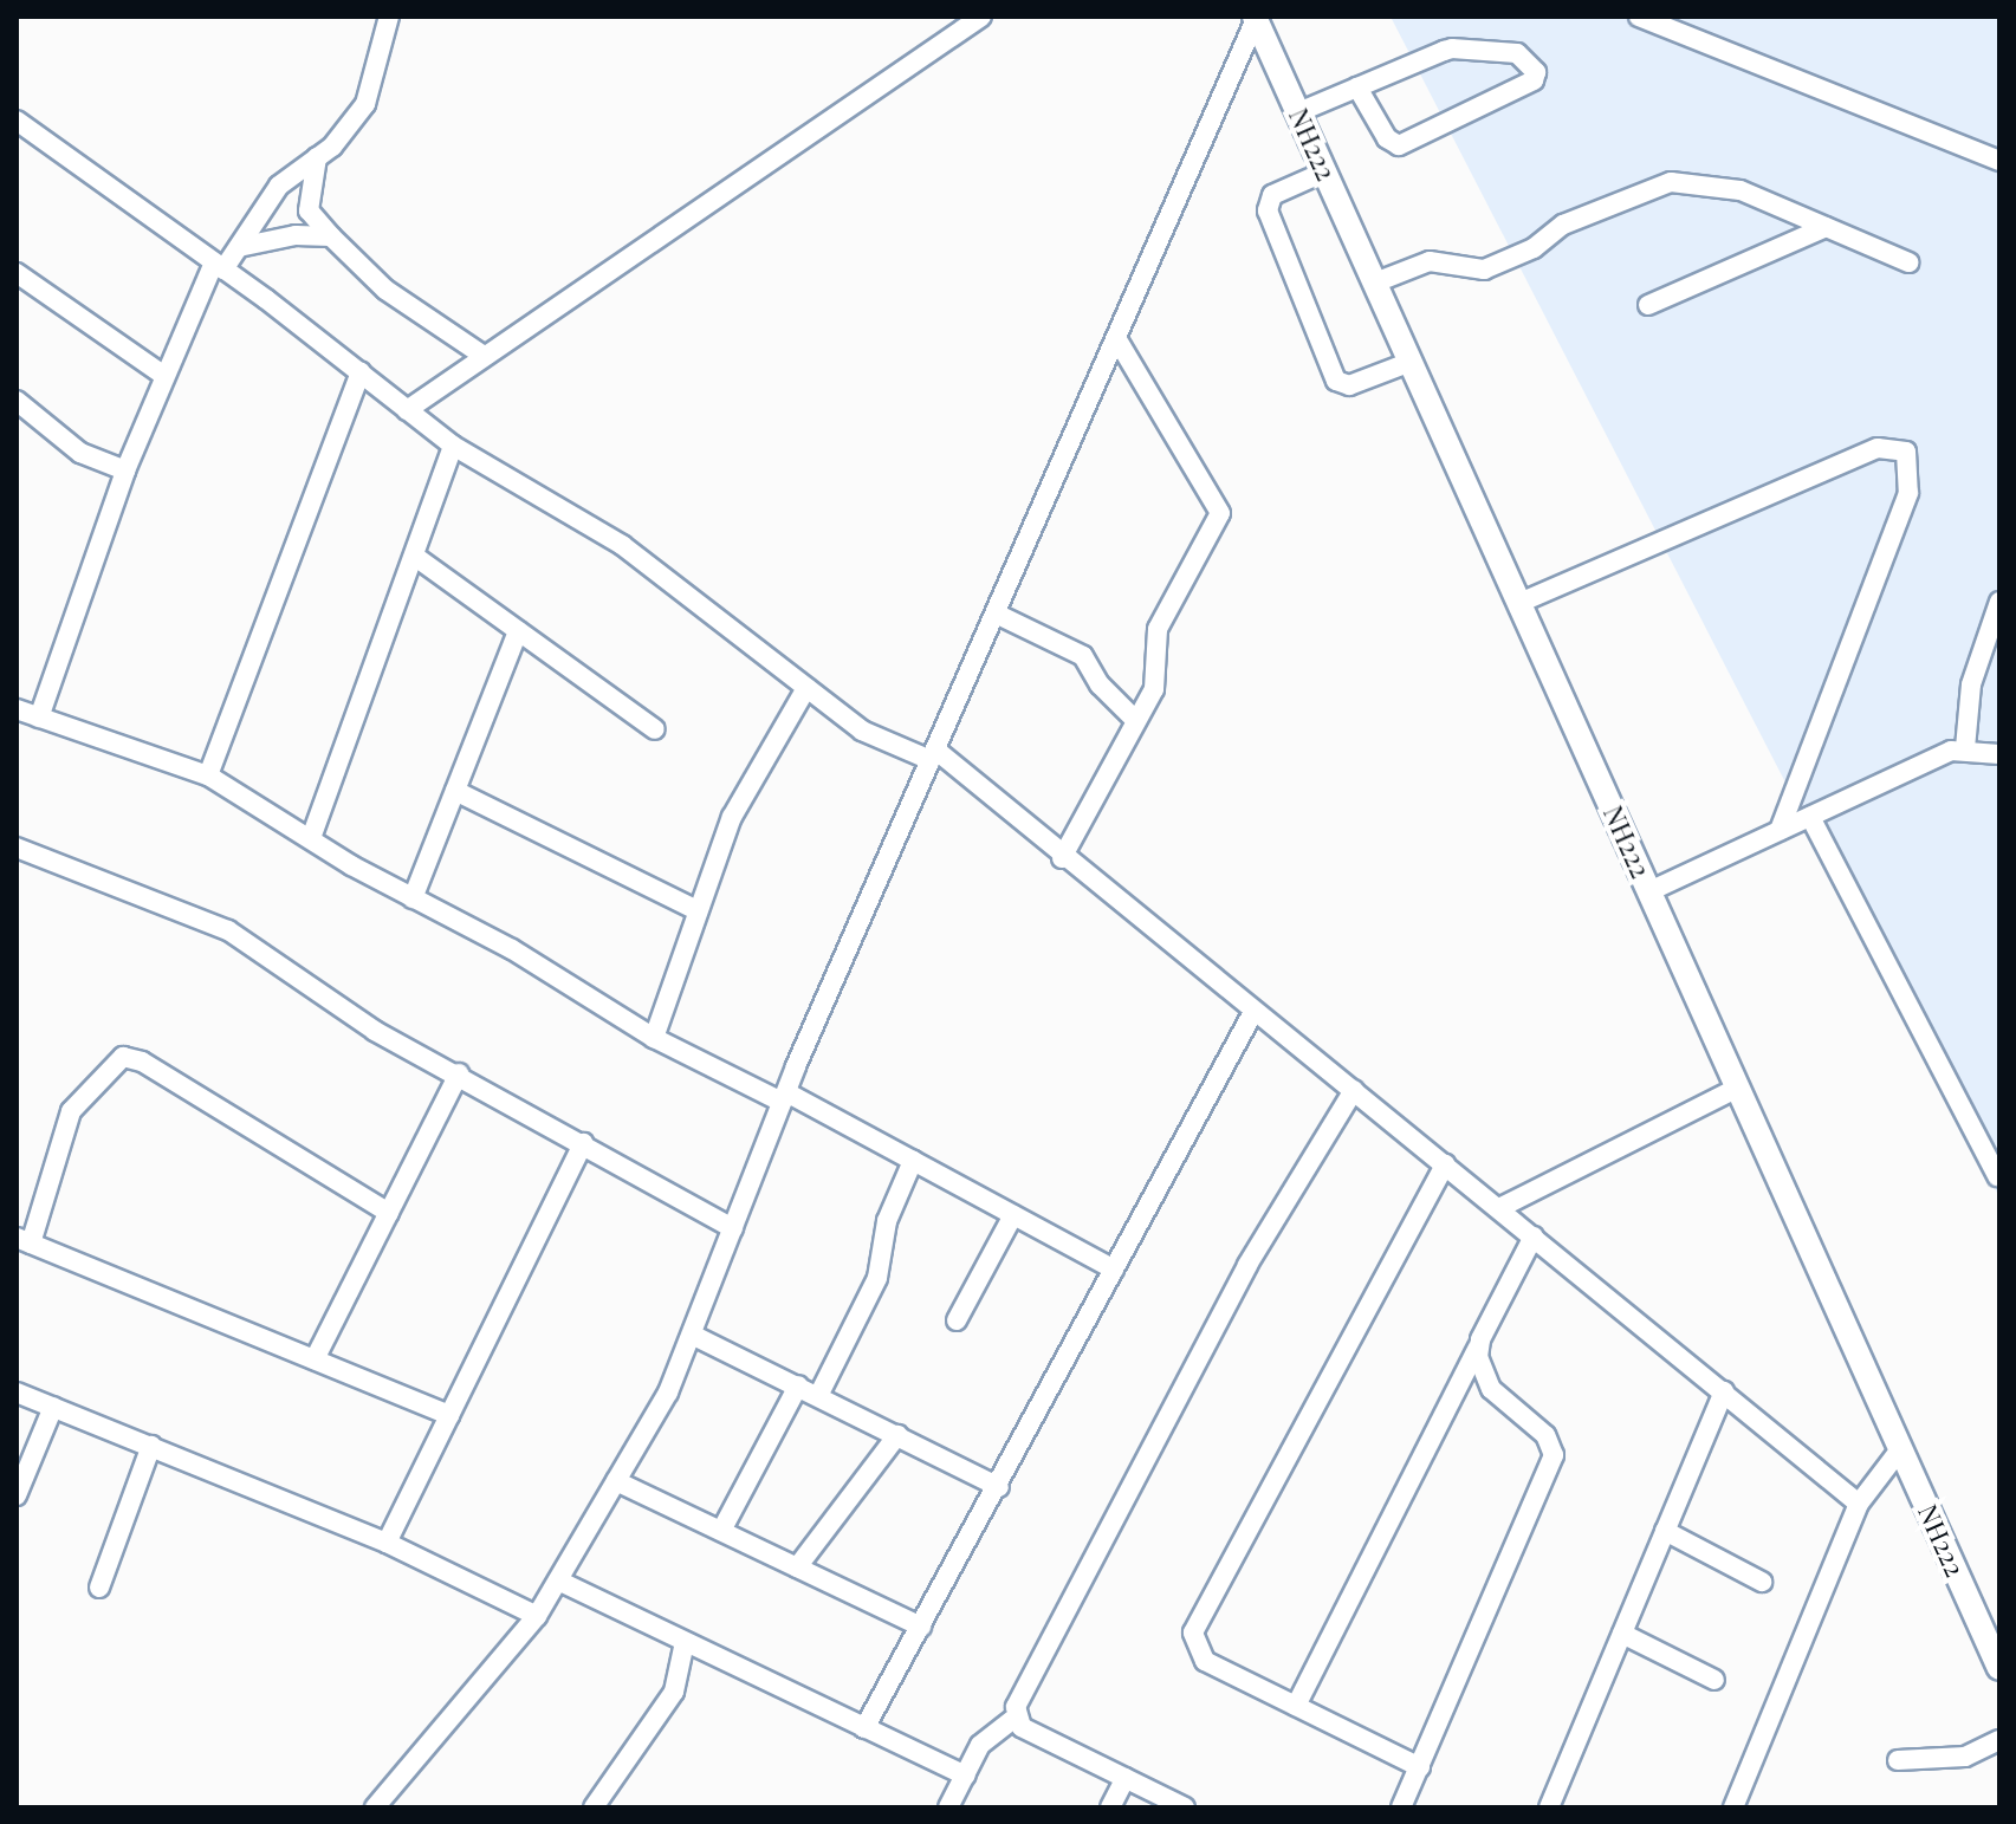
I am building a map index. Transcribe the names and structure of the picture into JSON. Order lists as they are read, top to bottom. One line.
{"streets":{"main road":["NH222"]}}
